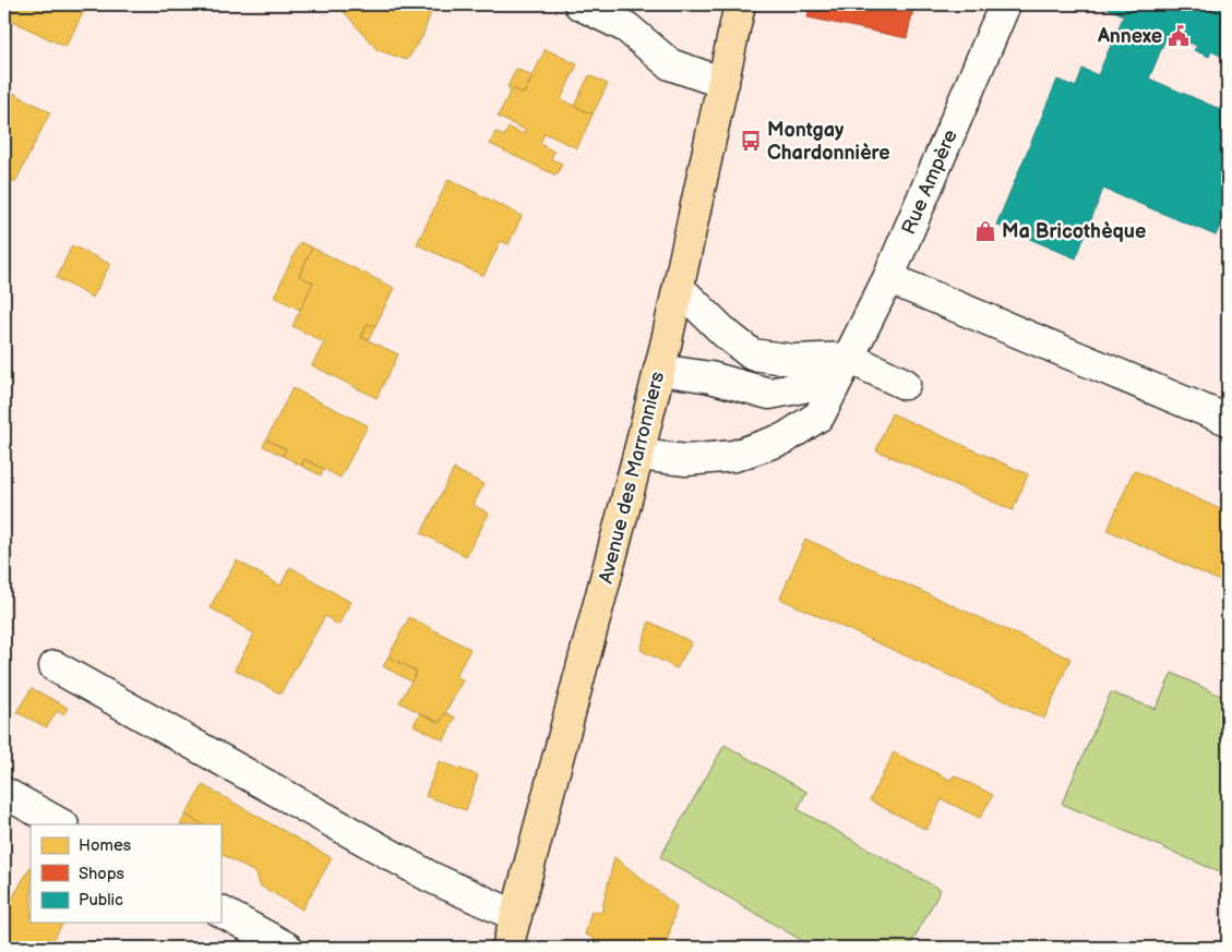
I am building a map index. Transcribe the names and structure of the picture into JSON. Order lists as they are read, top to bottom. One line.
{"streets":{"main road":["Avenue des Marronniers"],"street":["Rue Ampère"]},"crossings":[["Rue Ampère","Avenue des Marronniers"]],"places":{"public building":["Annexe"],"bus stop":["Montgay Chardonnière"],"shop":["Ma Bricothèque"]},"legend":["Homes","Shops","Public"]}
